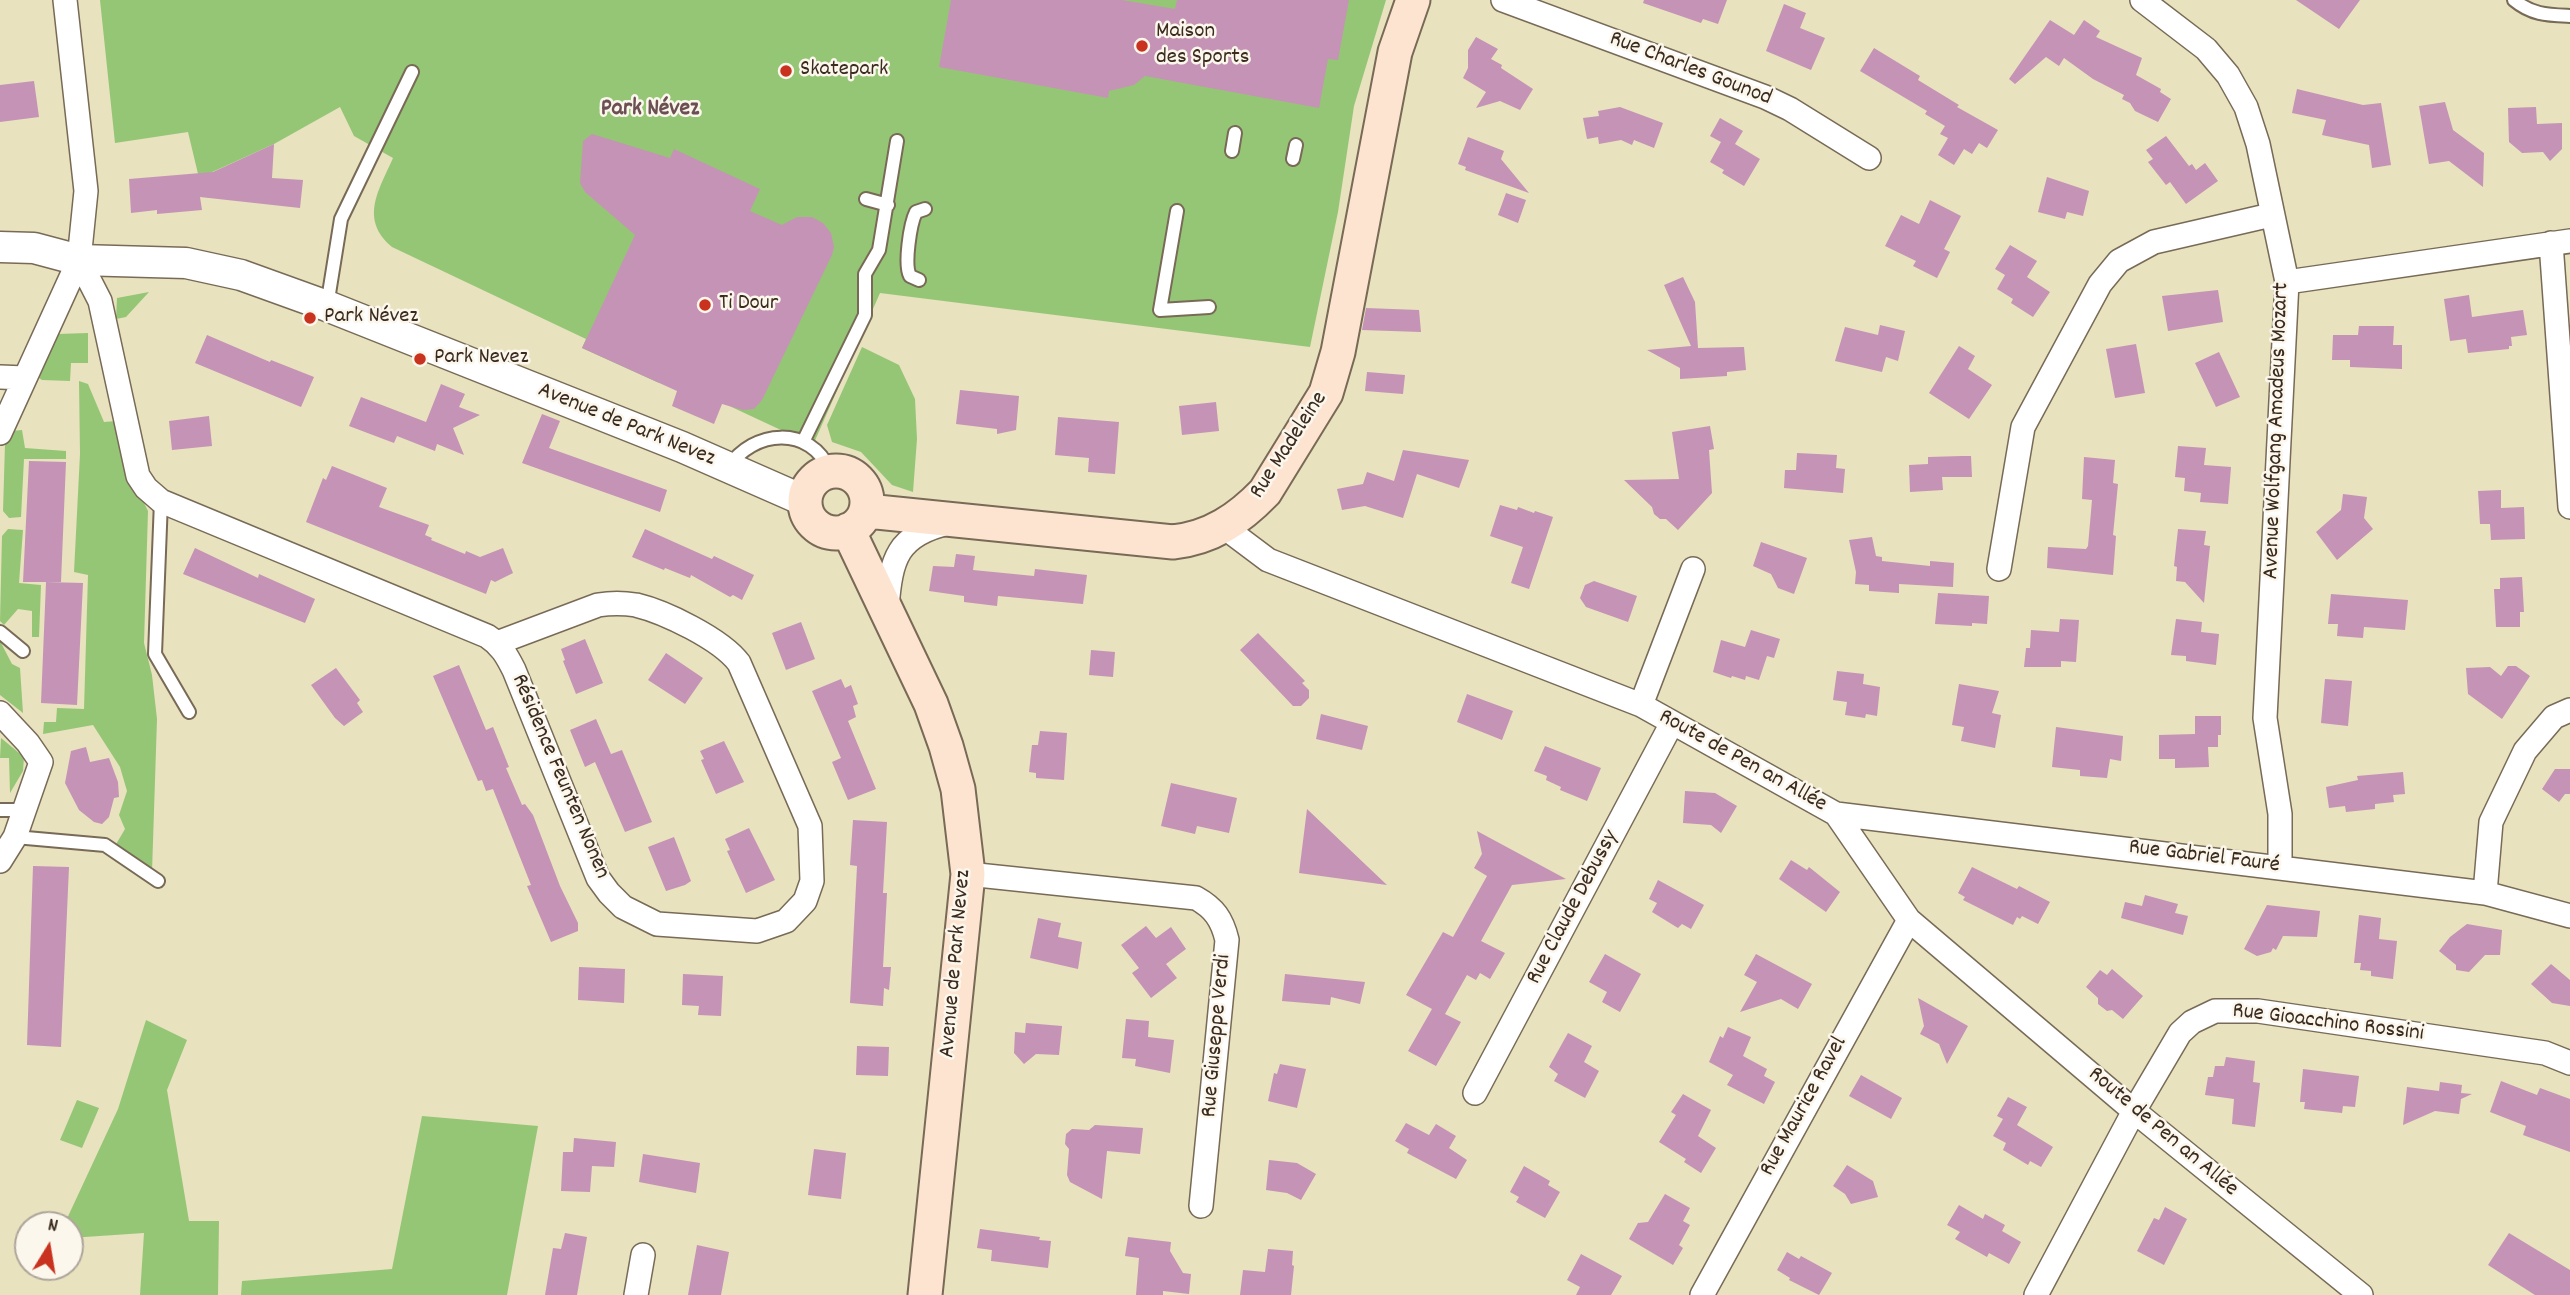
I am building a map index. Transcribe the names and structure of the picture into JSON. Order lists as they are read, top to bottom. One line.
{"streets":{"main road":["Avenue de Park Nevez","Rue Madeleine"],"street":["Rue Charles Gounod","Avenue Wolfgang Amadeus Mozart","Route de Pen an Allée","Résidence Feunten Nonen","Rue Gabriel Fauré","Rue Claude Debussy","Rue Gioacchino Rossini","Rue Giuseppe Verdi","Rue Maurice Ravel"]},"crossings":[["Avenue de Park Nevez","Rue Madeleine"],["Avenue de Park Nevez","Rue Giuseppe Verdi"],["Avenue Wolfgang Amadeus Mozart","Rue Gabriel Fauré"],["Rue Madeleine","Route de Pen an Allée"],["Route de Pen an Allée","Rue Gabriel Fauré"],["Route de Pen an Allée","Rue Claude Debussy"],["Route de Pen an Allée","Rue Gioacchino Rossini"],["Route de Pen an Allée","Rue Maurice Ravel"]],"districts":["Park Névez"],"places":["Maison des Sports","Skatepark","Ti Dour","Park Névez","Park Nevez"],"north":"top"}
